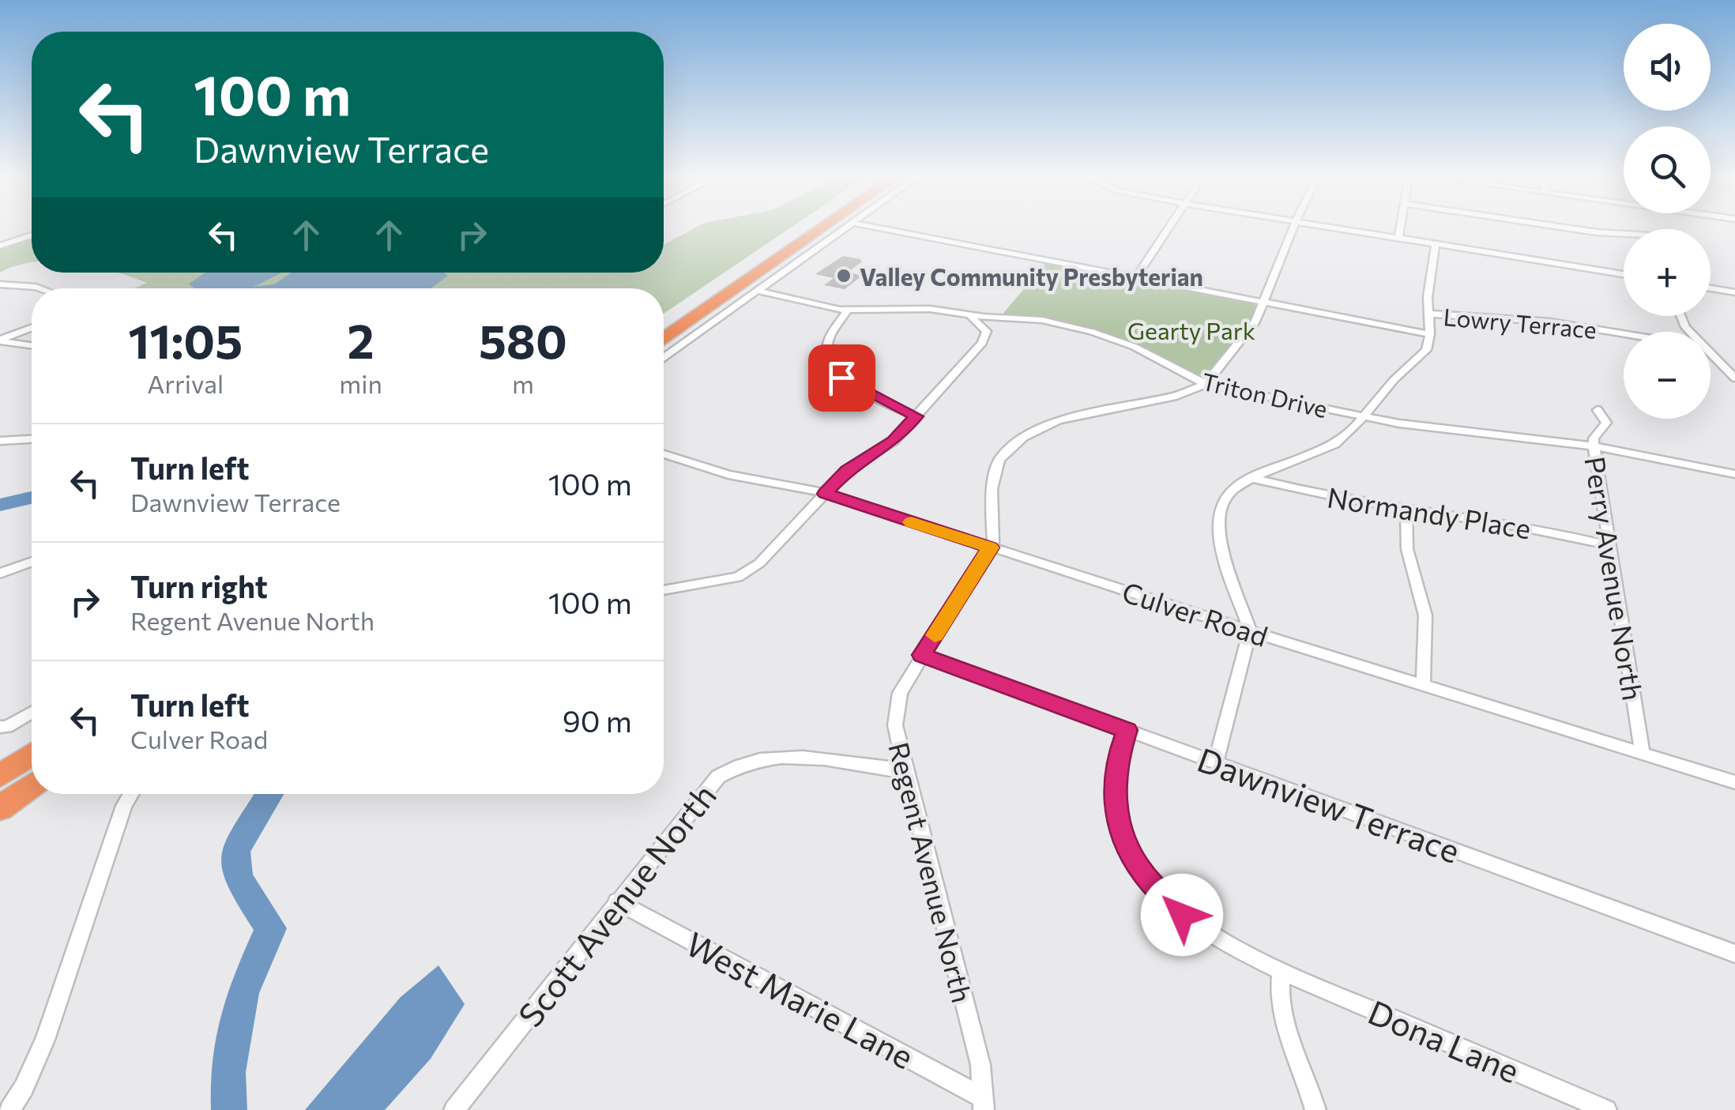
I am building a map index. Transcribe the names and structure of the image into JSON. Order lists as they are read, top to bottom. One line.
{"streets":{"street":["Lowry Terrace","Triton Drive","Normandy Place","Perry Avenue North","Culver Road","Dawnview Terrace","Regent Avenue North","Scott Avenue North","West Marie Lane","Dona Lane"]},"crossings":[["Lowry Terrace","Regent Avenue North"],["Triton Drive","Perry Avenue North"],["Triton Drive","Regent Avenue North"],["Normandy Place","Perry Avenue North"],["Perry Avenue North","Culver Road"],["Culver Road","Regent Avenue North"],["Dawnview Terrace","Regent Avenue North"],["Dawnview Terrace","Dona Lane"],["Regent Avenue North","Scott Avenue North"],["Regent Avenue North","West Marie Lane"],["Scott Avenue North","West Marie Lane"]],"parks":["Gearty Park"],"places":["Valley Community Presbyterian"],"page":{"map_buttons":["+","−"],"turn":["100 m","Dawnview Terrace"],"eta":["11:05","Arrival","2","min","580","m"],"list":[{"name":"Turn left","note":"Dawnview Terrace","value":"100 m"},{"name":"Turn right","note":"Regent Avenue North","value":"100 m"},{"name":"Turn left","note":"Culver Road","value":"90 m"}]}}
